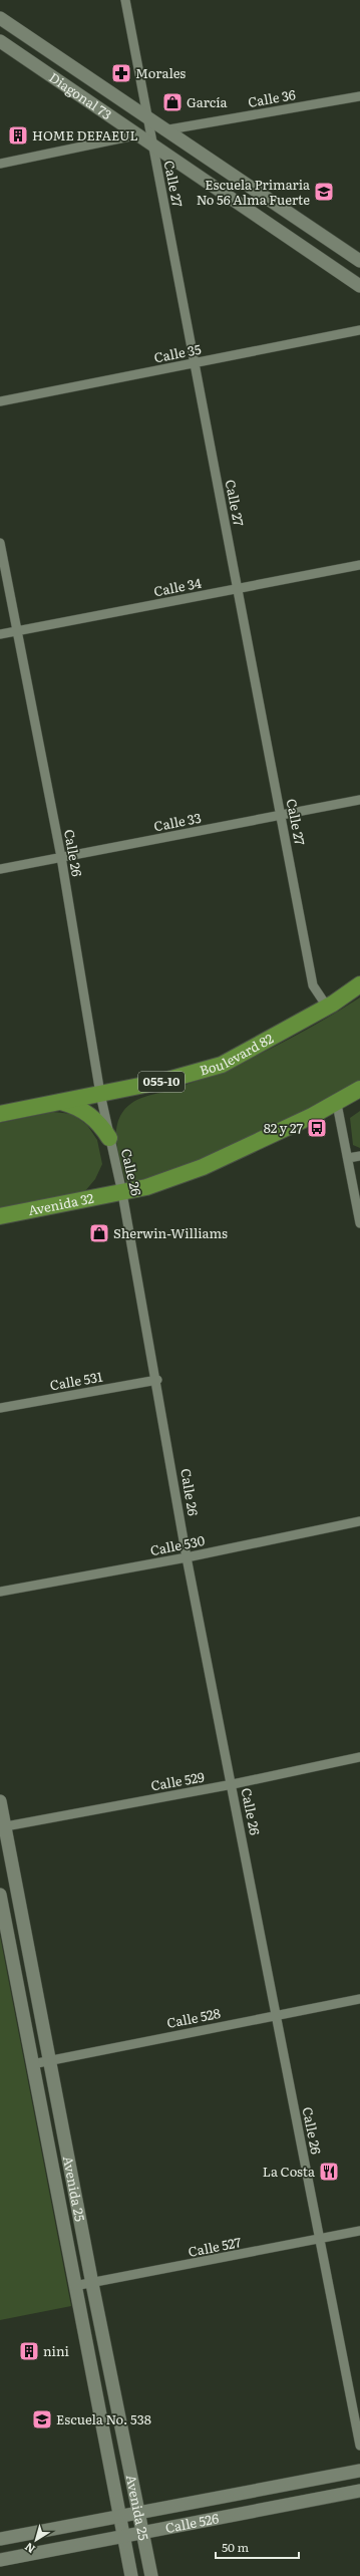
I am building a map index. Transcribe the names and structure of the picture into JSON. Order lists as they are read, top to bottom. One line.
{"streets":{"highway":["Boulevard 82","055-10","Avenida 32"],"main road":["Diagonal 73","Avenida 25","Calle 526"],"street":["Calle 36","Calle 27","Calle 35","Calle 34","Calle 33","Calle 26","Calle 531","Calle 530","Calle 529","Calle 528","Calle 527"]},"crossings":[["Diagonal 73","Calle 36"],["Diagonal 73","Calle 27"],["Calle 36","Calle 27"],["Calle 27","Calle 35"],["Calle 27","Calle 34"],["Calle 27","Calle 33"],["Calle 27","Boulevard 82"],["Calle 34","Calle 26"],["Calle 33","Calle 26"],["Calle 26","Boulevard 82"],["Calle 26","055-10"],["Calle 26","Avenida 32"],["Calle 26","Calle 531"],["Calle 26","Calle 530"],["Calle 26","Calle 529"],["Calle 26","Calle 528"],["Calle 26","Calle 527"],["Boulevard 82","055-10"],["Calle 529","Avenida 25"],["Calle 528","Avenida 25"],["Avenida 25","Calle 527"],["Avenida 25","Calle 526"]],"places":{"pharmacy":["Morales"],"shop":["García","Sherwin-Williams"],"building":["HOME DEFAEUL","nini"],"school or university":["Escuela Primaria No 56 Alma Fuerte","Escuela No. 538"],"bus stop":["82 y 27"],"restaurant":["La Costa"]},"scale_bar":"50 m","north":"bottom left"}
